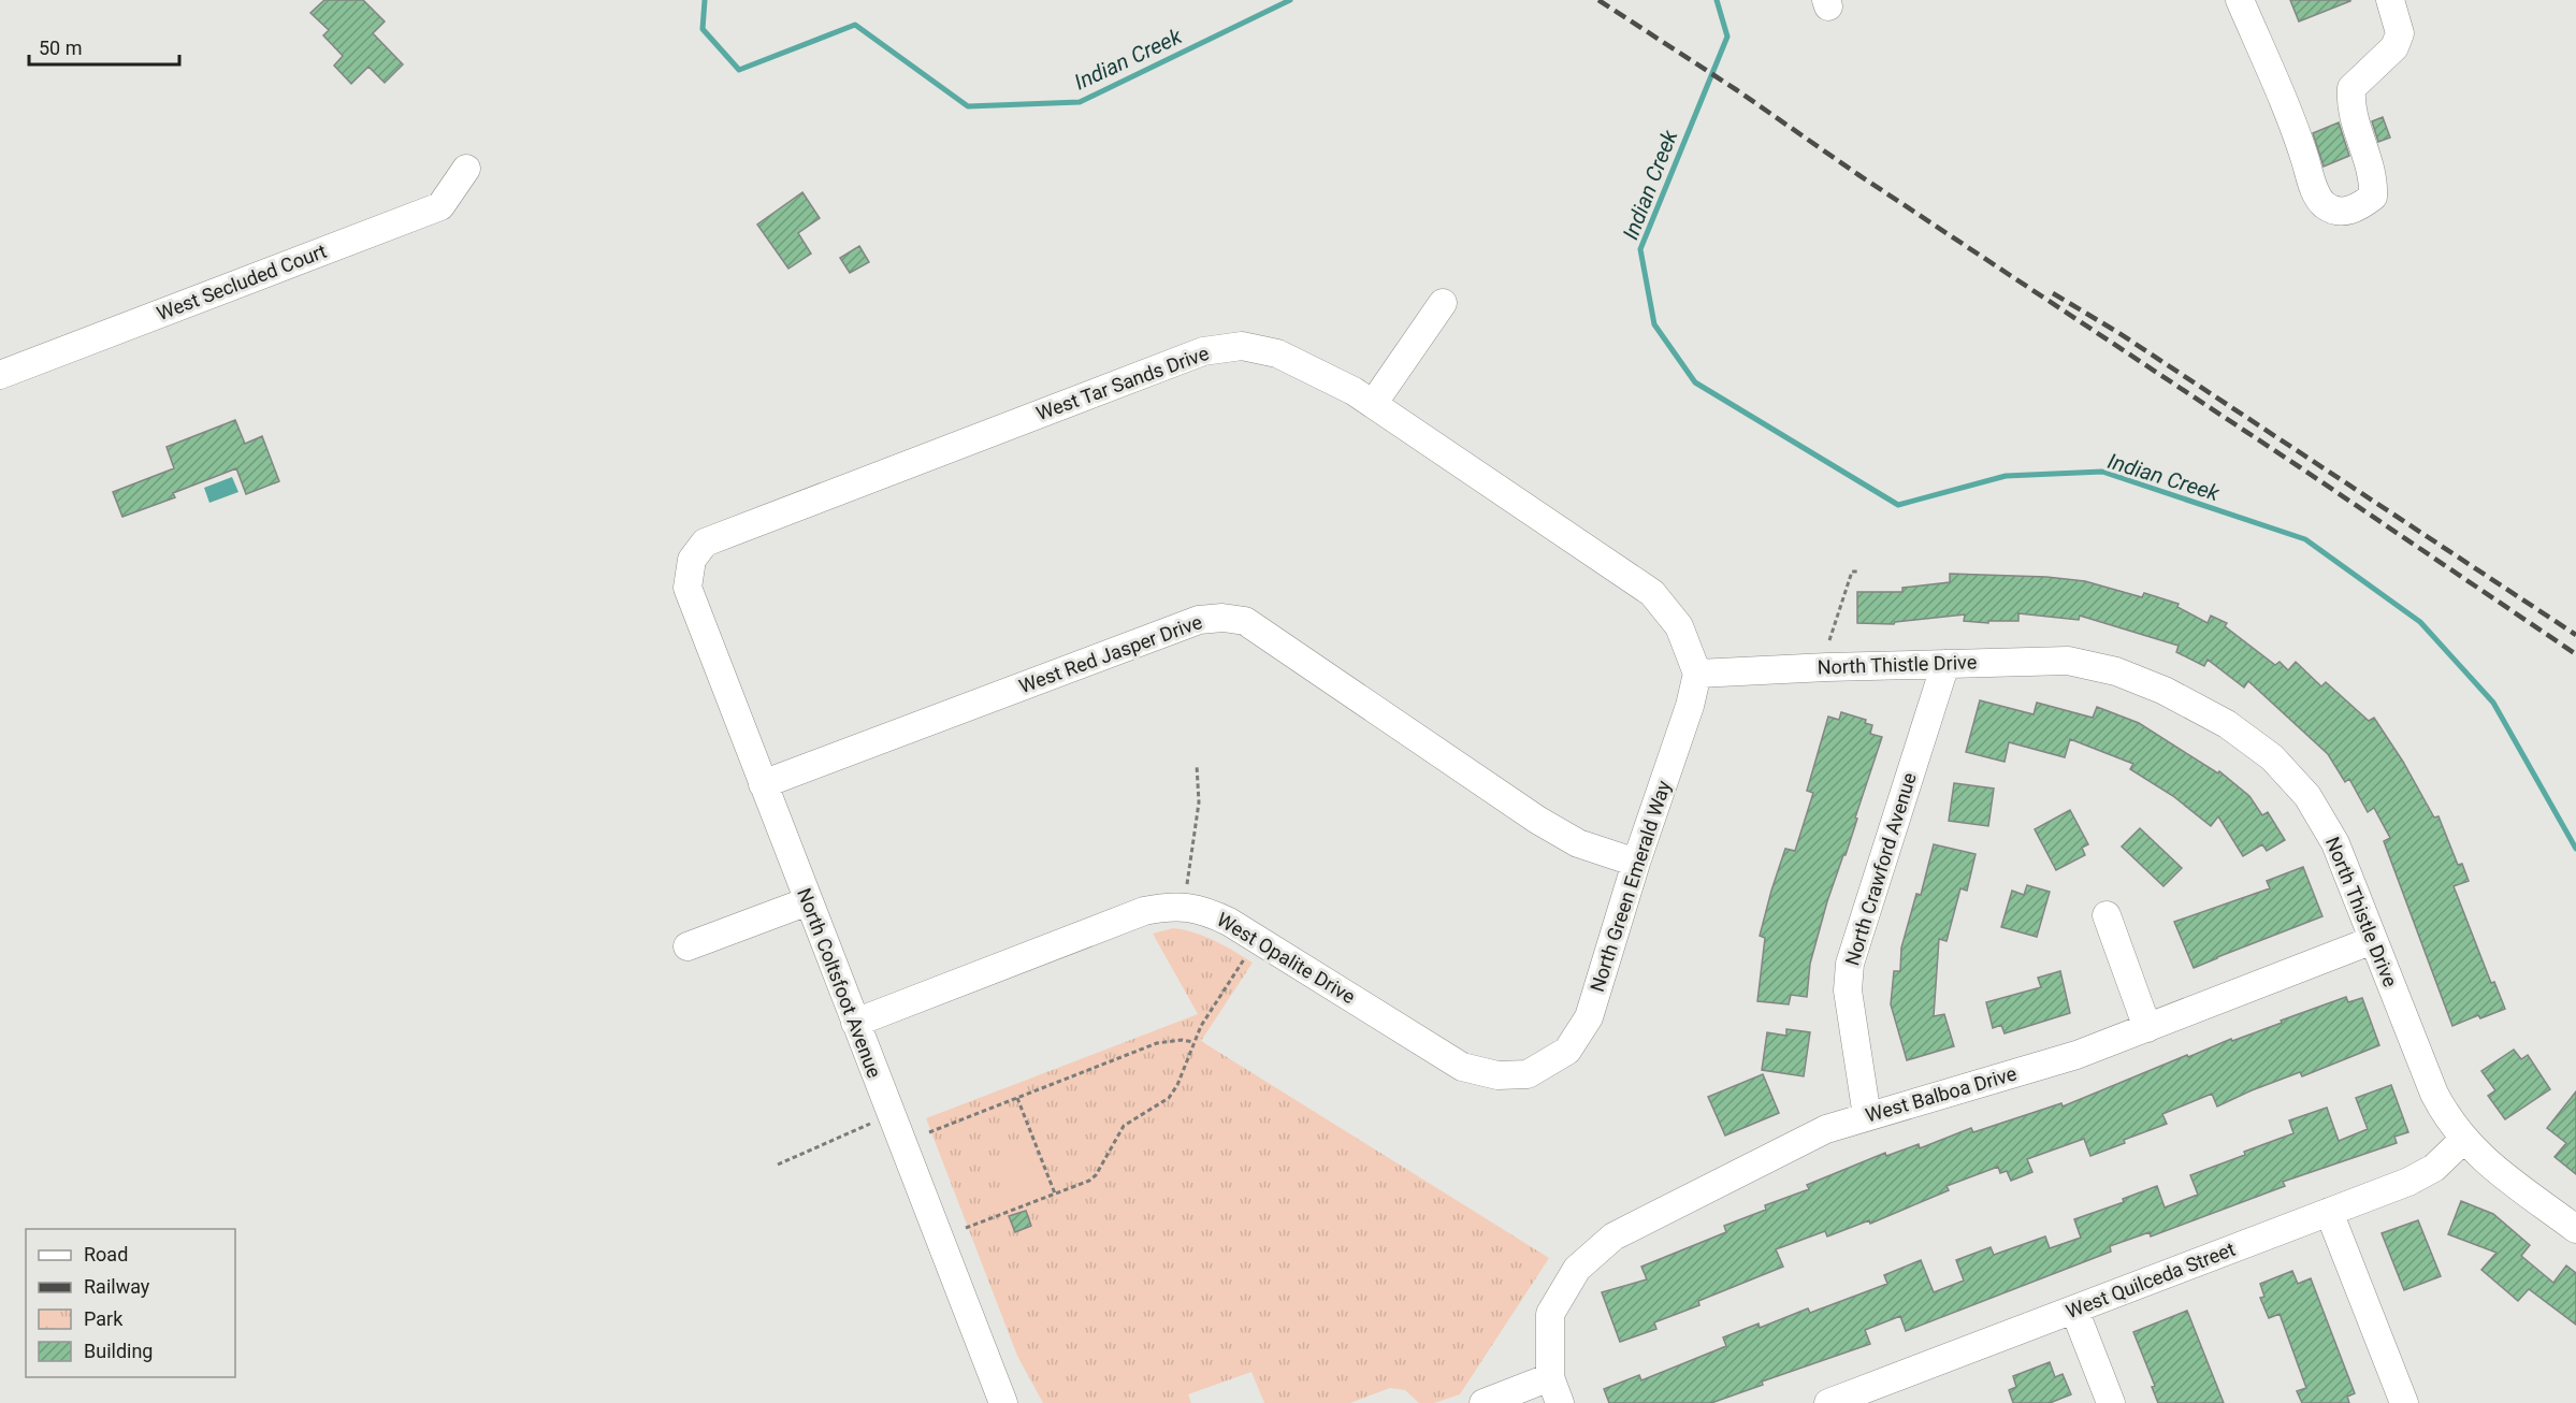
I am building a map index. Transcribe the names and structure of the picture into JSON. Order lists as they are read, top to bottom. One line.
{"streets":{"street":["West Secluded Court","West Tar Sands Drive","West Red Jasper Drive","North Thistle Drive","North Crawford Avenue","North Green Emerald Way","West Opalite Drive","North Coltsfoot Avenue","West Balboa Drive","West Quilceda Street"]},"crossings":[["West Tar Sands Drive","North Thistle Drive"],["West Tar Sands Drive","North Green Emerald Way"],["West Tar Sands Drive","North Coltsfoot Avenue"],["West Red Jasper Drive","North Green Emerald Way"],["West Red Jasper Drive","North Coltsfoot Avenue"],["North Thistle Drive","North Crawford Avenue"],["North Thistle Drive","North Green Emerald Way"],["North Thistle Drive","West Balboa Drive"],["North Thistle Drive","West Quilceda Street"],["North Crawford Avenue","West Balboa Drive"],["North Green Emerald Way","West Opalite Drive"],["West Opalite Drive","North Coltsfoot Avenue"]],"water":["Indian Creek"],"legend":["Road","Railway","Park","Building"],"scale_bar":"50 m"}
